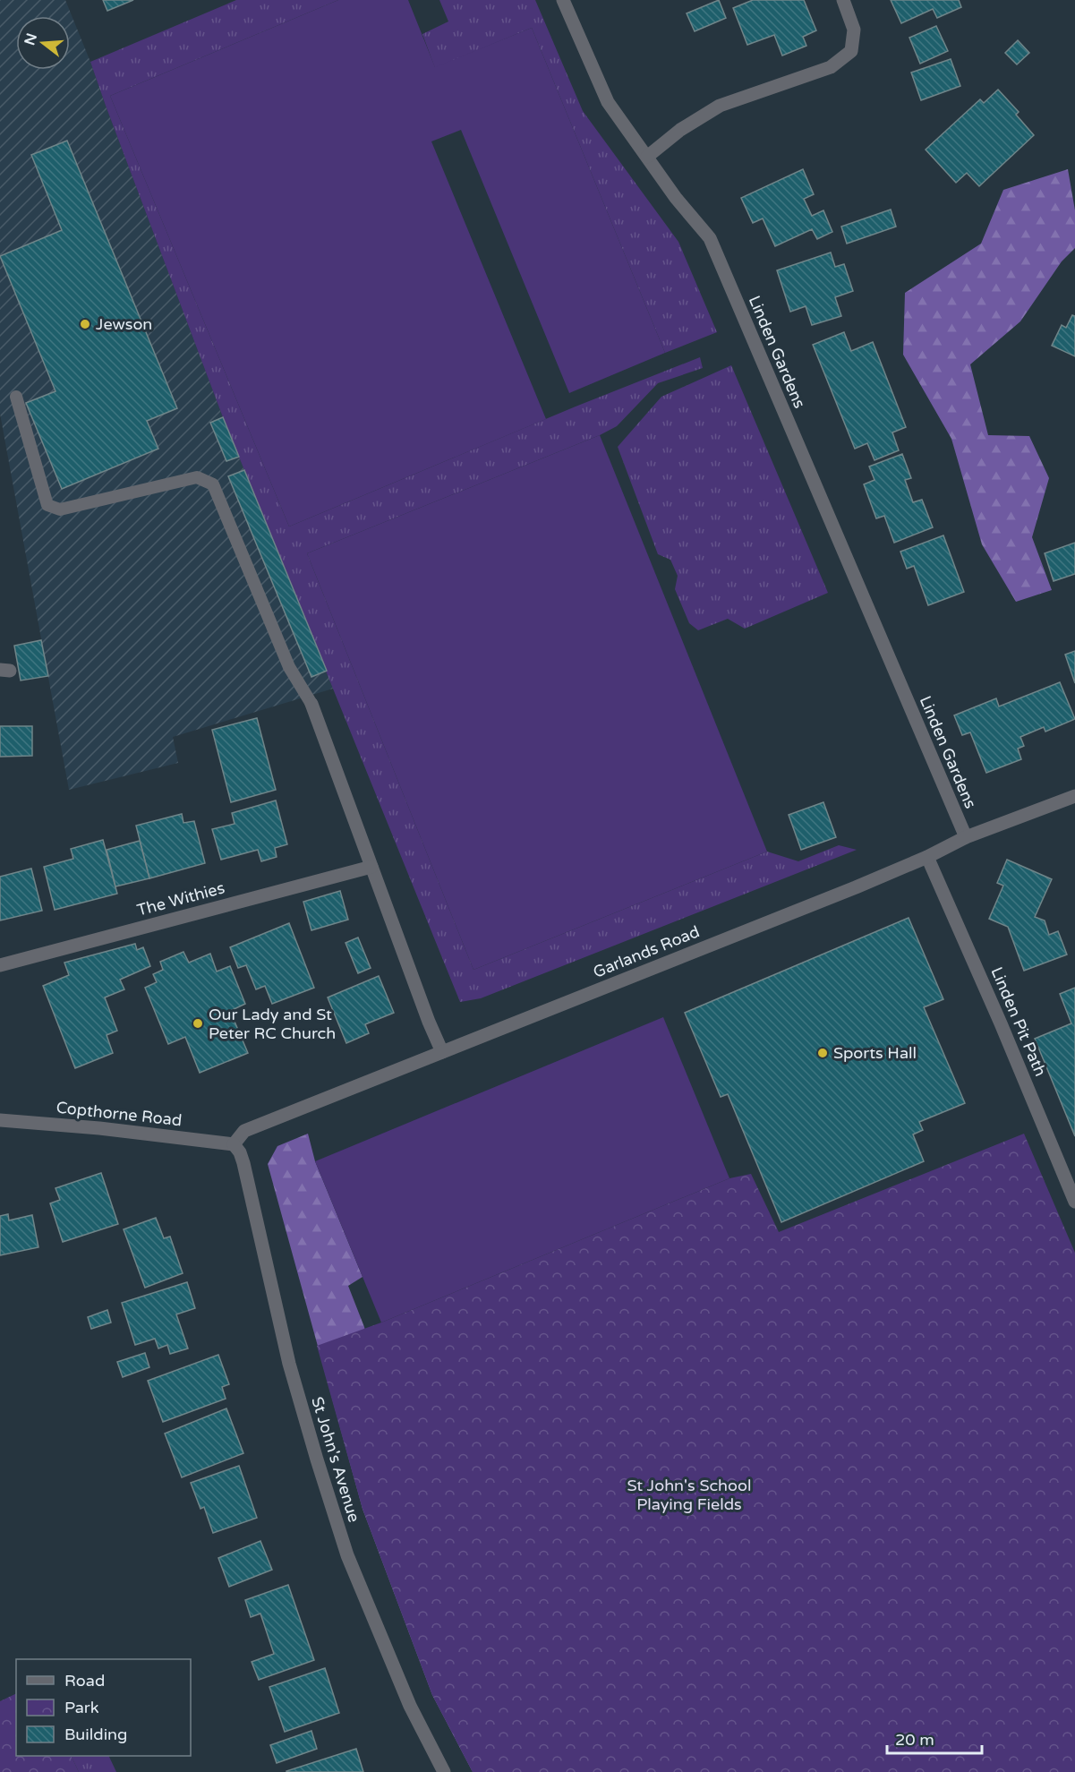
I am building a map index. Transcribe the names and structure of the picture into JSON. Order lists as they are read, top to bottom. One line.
{"streets":{"street":["Linden Gardens","The Withies","Garlands Road","Linden Pit Path","Copthorne Road","St John's Avenue"]},"crossings":[["Linden Gardens","Garlands Road"],["Garlands Road","Linden Pit Path"],["Garlands Road","Copthorne Road"],["Garlands Road","St John's Avenue"],["Copthorne Road","St John's Avenue"]],"parks":["St John's School Playing Fields"],"places":["Jewson","Our Lady and St Peter RC Church","Sports Hall"],"legend":["Road","Park","Building"],"scale_bar":"20 m","north":"left"}
